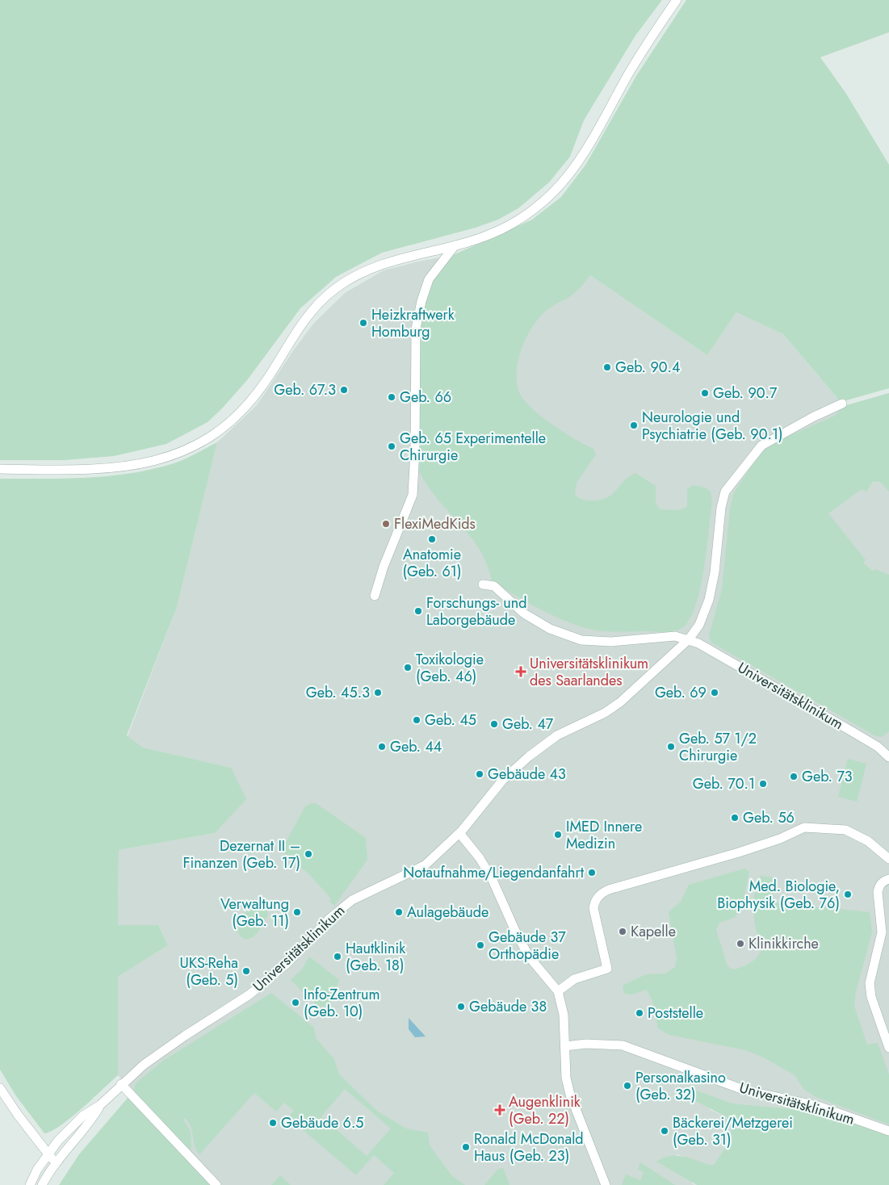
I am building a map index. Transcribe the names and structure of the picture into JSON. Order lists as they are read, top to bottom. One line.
{"streets":{"street":["Universitätsklinikum"]},"places":{"other":["Heizkraftwerk Homburg","Geb. 90.4","Geb. 67.3","Geb. 90.7","Geb. 66","Neurologie und Psychiatrie (Geb. 90.1)","Geb. 65 Experimentelle Chirurgie","FlexiMedKids","Anatomie (Geb. 61)","Forschungs- und Laborgebäude","Toxikologie (Geb. 46)","Geb. 45.3","Geb. 69","Geb. 45","Geb. 47","Geb. 44","Geb. 57 1/2 Chirurgie","Gebäude 43","Geb. 73","Geb. 70.1","Geb. 56","IMED Innere Medizin","Dezernat II – Finanzen (Geb. 17)","Notaufnahme/Liegendanfahrt","Med. Biologie, Biophysik (Geb. 76)","Verwaltung (Geb. 11)","Aulagebäude","Kapelle","Klinikkirche","Gebäude 37 Orthopädie","Hautklinik (Geb. 18)","UKS-Reha (Geb. 5)","Info-Zentrum (Geb. 10)","Gebäude 38","Poststelle","Personalkasino (Geb. 32)","Gebäude 6.5","Bäckerei/Metzgerei (Geb. 31)","Ronald McDonald Haus (Geb. 23)"],"health":["Universitätsklinikum des Saarlandes","Augenklinik (Geb. 22)"]}}
